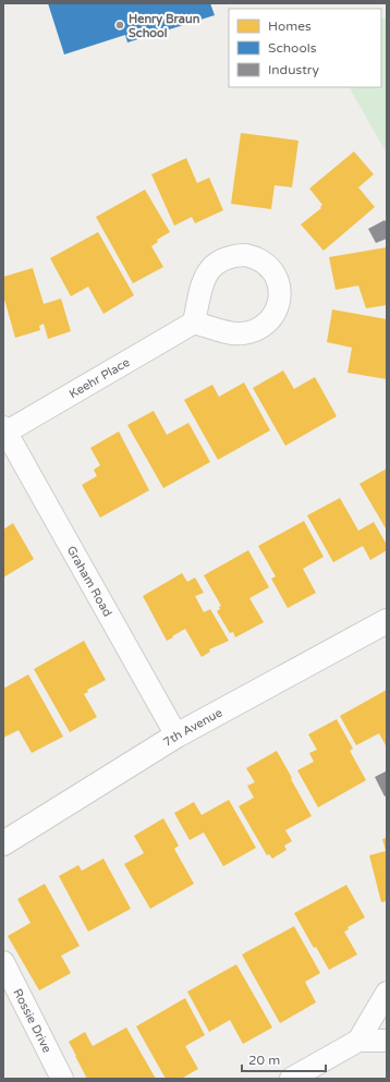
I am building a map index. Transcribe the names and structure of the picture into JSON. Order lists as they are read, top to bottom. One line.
{"streets":{"street":["Keehr Place","Graham Road","7th Avenue","Rossie Drive"]},"crossings":[["Keehr Place","Graham Road"],["Graham Road","7th Avenue"]],"places":["Henry Braun School"],"legend":["Homes","Schools","Industry"],"scale_bar":"20 m"}
